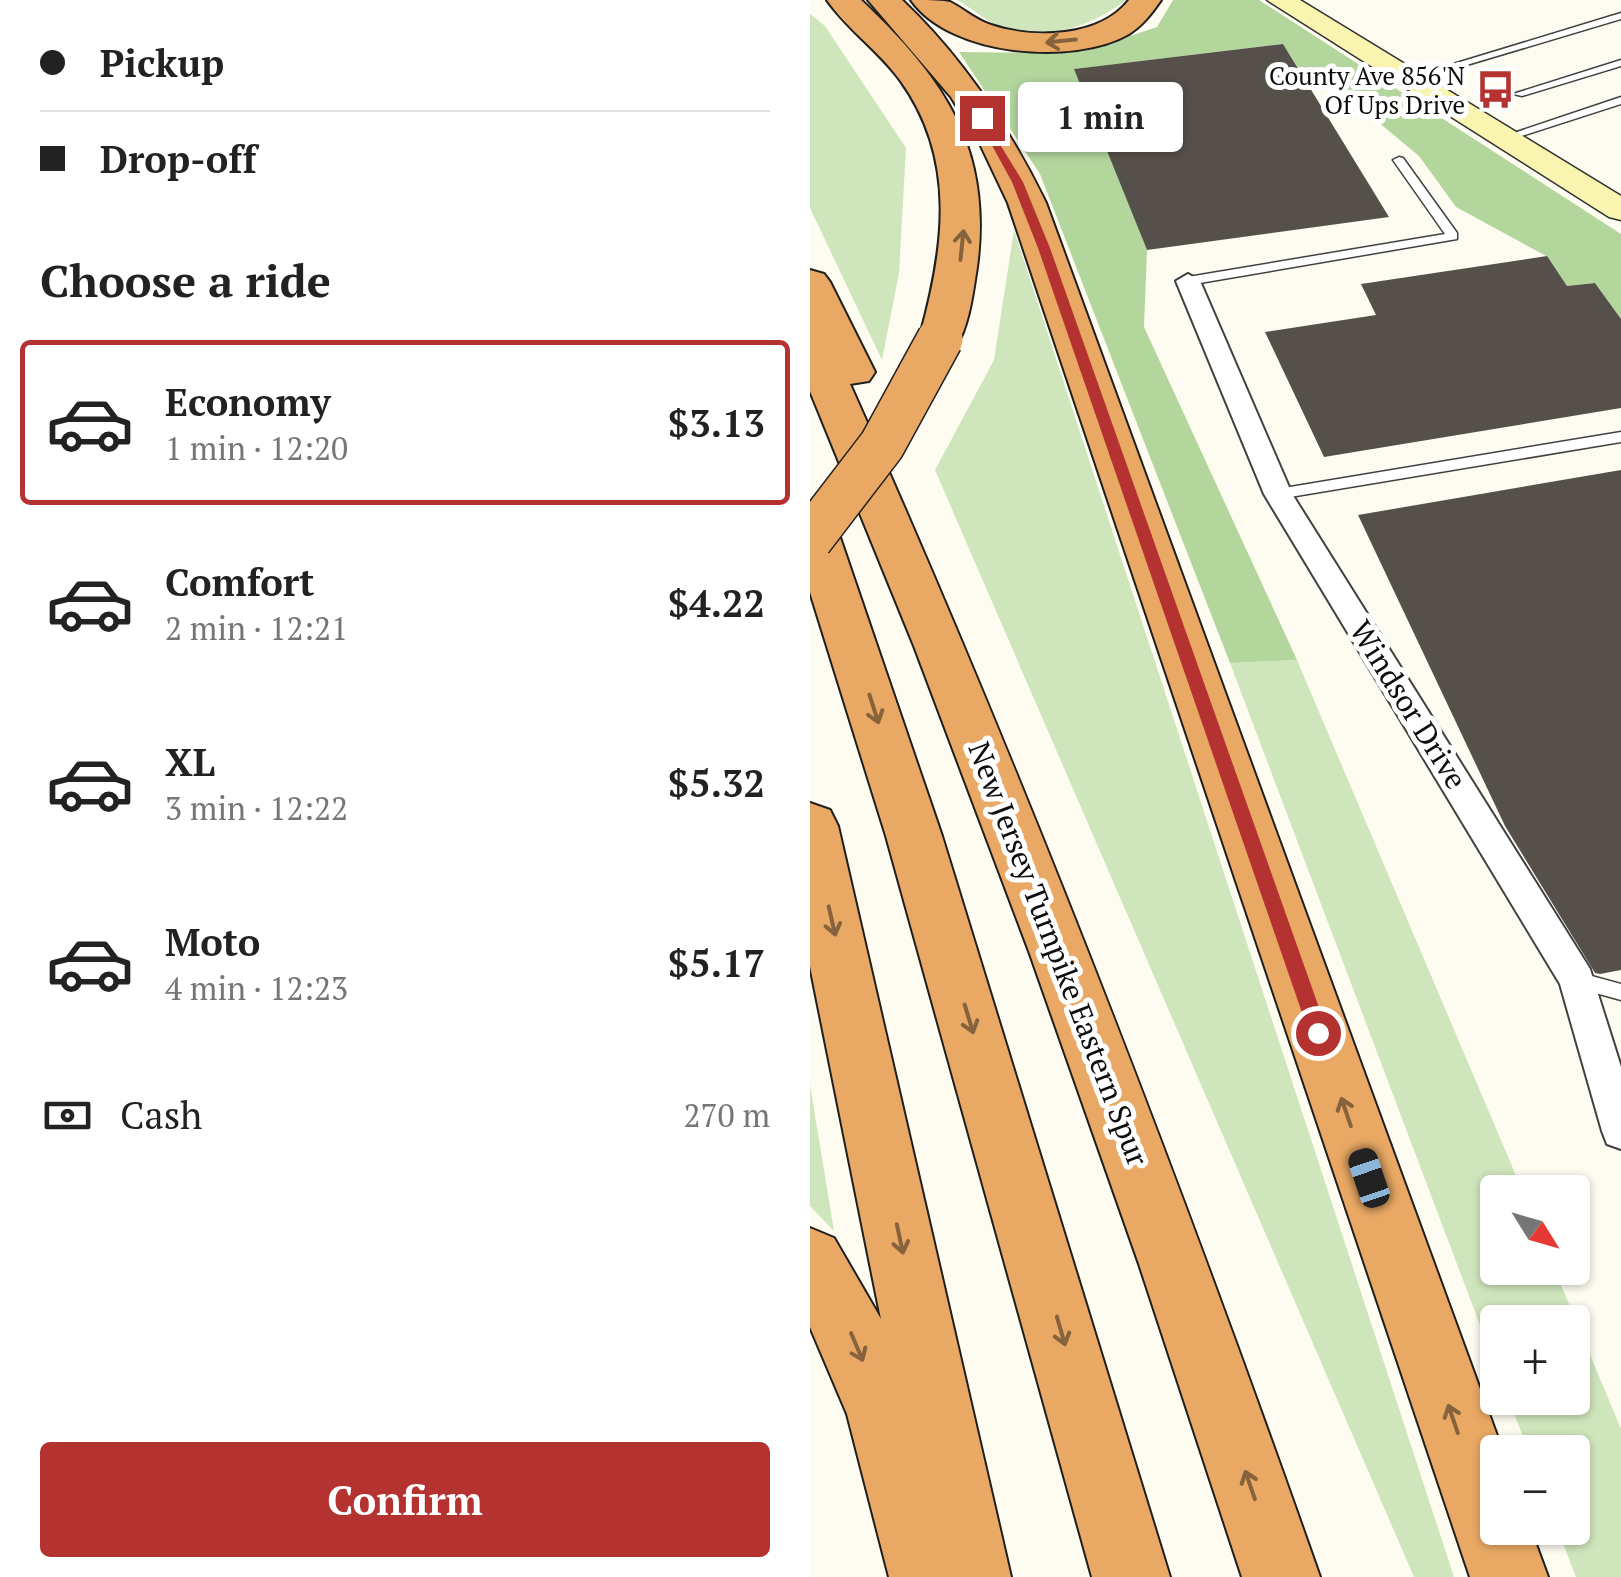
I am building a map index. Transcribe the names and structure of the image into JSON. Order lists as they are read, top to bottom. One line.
{"streets":{"highway":["New Jersey Turnpike Eastern Spur"],"street":["Windsor Drive"]},"places":{"bus stop":["County Ave 856'N Of Ups Drive"]},"north":"bottom right","page":{"banner":["Pickup","Drop-off"],"bubble":"1 min","heading":"Choose a ride","list":[{"name":"Economy","note":"1 min · 12:20","value":"$3.13"},{"name":"Comfort","note":"2 min · 12:21","value":"$4.22"},{"name":"XL","note":"3 min · 12:22","value":"$5.32"},{"name":"Moto","note":"4 min · 12:23","value":"$5.17"}],"pay":["Cash","270 m"],"map_buttons":["+","−"],"buttons":"Confirm"}}
